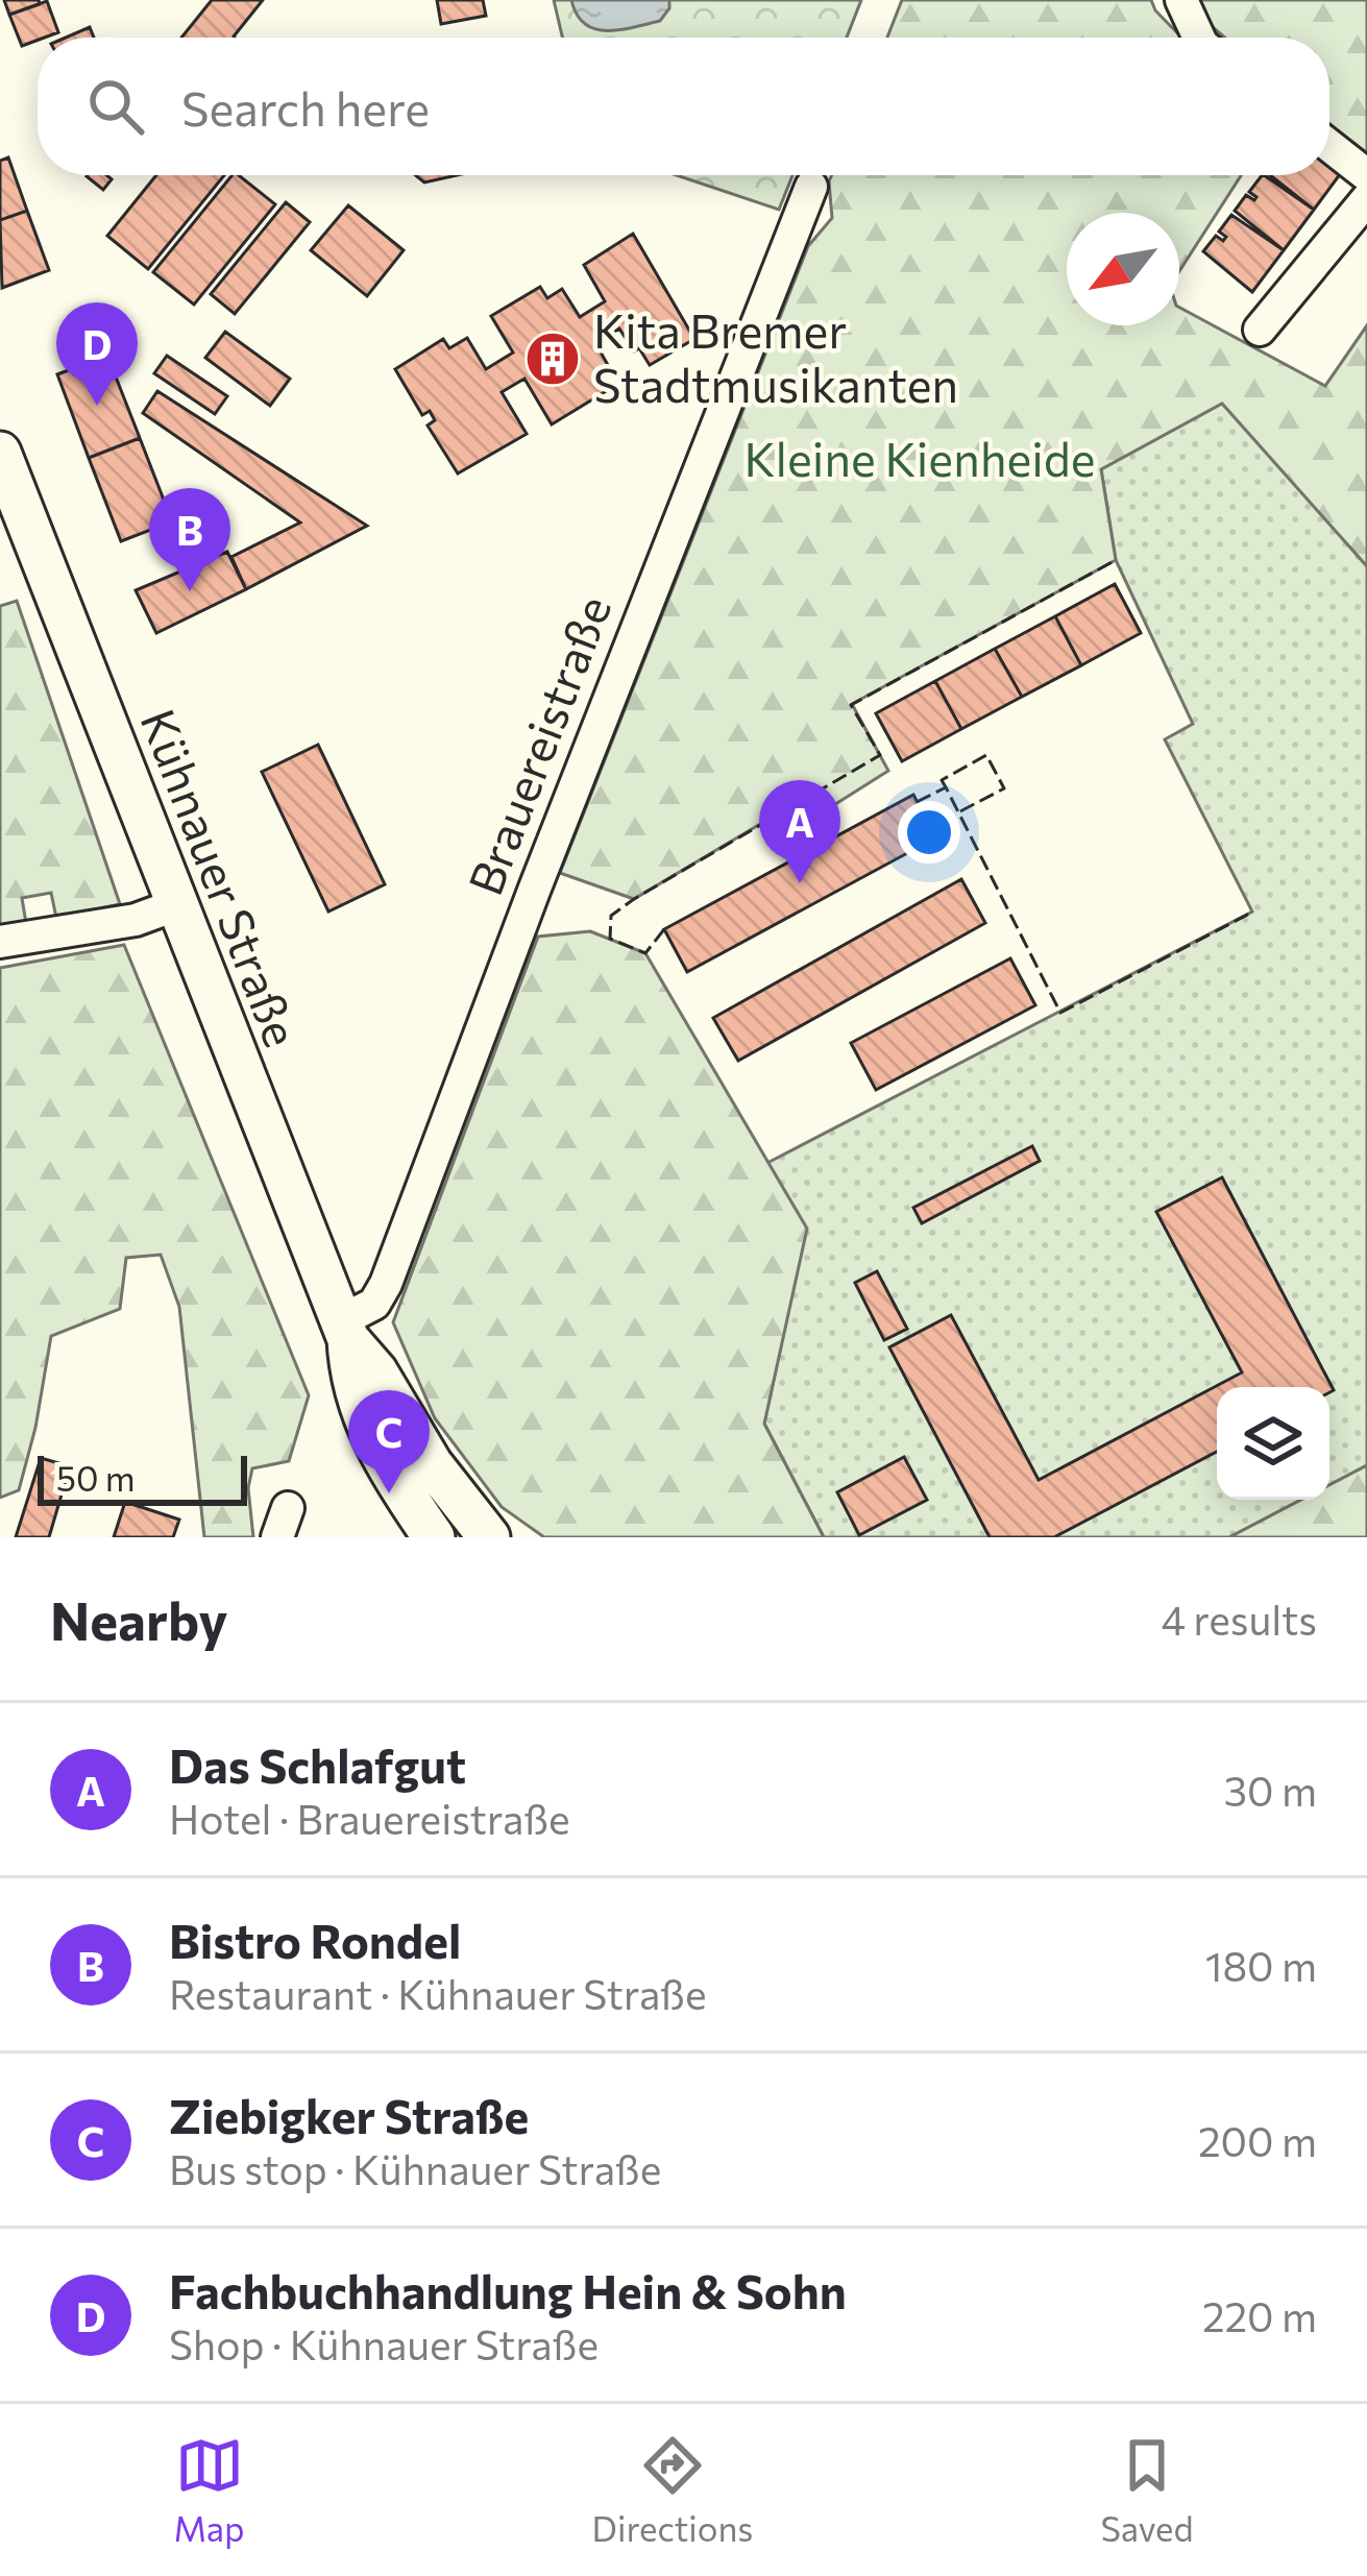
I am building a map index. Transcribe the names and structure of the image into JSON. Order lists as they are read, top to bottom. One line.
{"streets":{"main road":["Kühnauer Straße"],"street":["Brauereistraße"]},"crossings":[["Brauereistraße","Kühnauer Straße"]],"parks":["Kleine Kienheide"],"places":{"building":["Kita Bremer Stadtmusikanten"]},"scale_bar":"50 m","north":"bottom left","page":{"search":"Search here","pins":["D","B","A","C"],"scale":"50 m","heading":["Nearby","4 results"],"list":[{"mark":"A","name":"Das Schlafgut","note":"Hotel · Brauereistraße","value":"30 m"},{"mark":"B","name":"Bistro Rondel","note":"Restaurant · Kühnauer Straße","value":"180 m"},{"mark":"C","name":"Ziebigker Straße","note":"Bus stop · Kühnauer Straße","value":"200 m"},{"mark":"D","name":"Fachbuchhandlung Hein & Sohn","note":"Shop · Kühnauer Straße","value":"220 m"}],"nav":["Map","Directions","Saved"]}}
